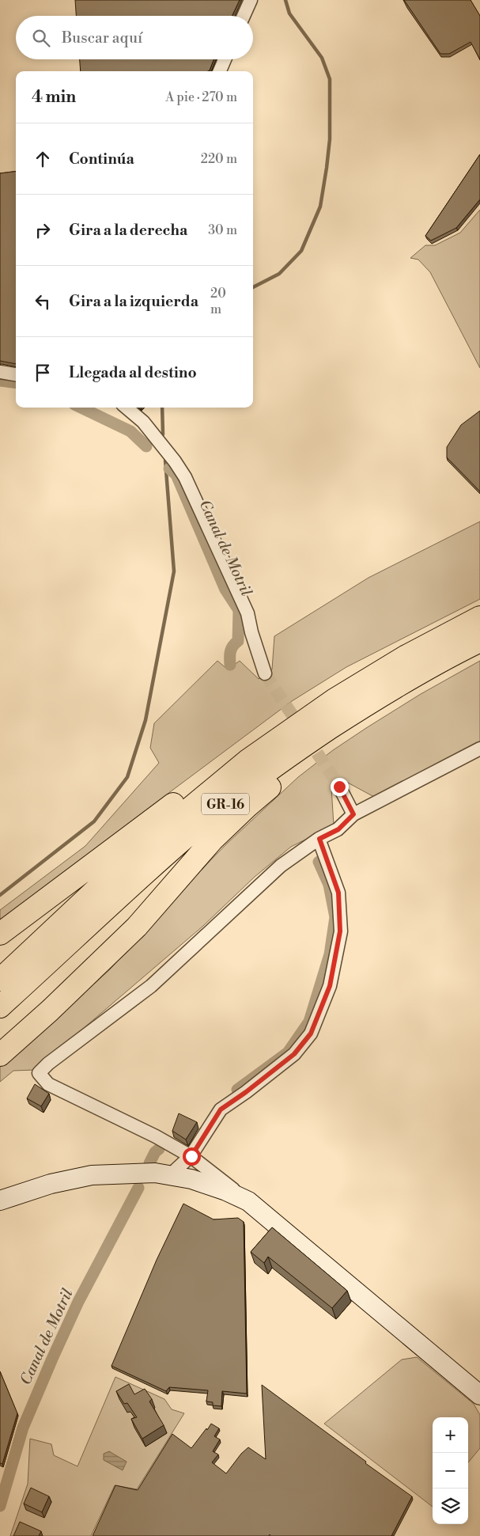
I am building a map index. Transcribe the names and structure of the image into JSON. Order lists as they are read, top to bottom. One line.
{"streets":{"highway":["GR-16"]},"water":["Canal de Motril"],"page":{"search":"Buscar aquí","heading":["4 min","A pie · 270 m"],"list":[["Continúa","220 m"],["Gira a la derecha","30 m"],["Gira a la izquierda","20 m"],"Llegada al destino"],"map_buttons":["+","−"]}}
